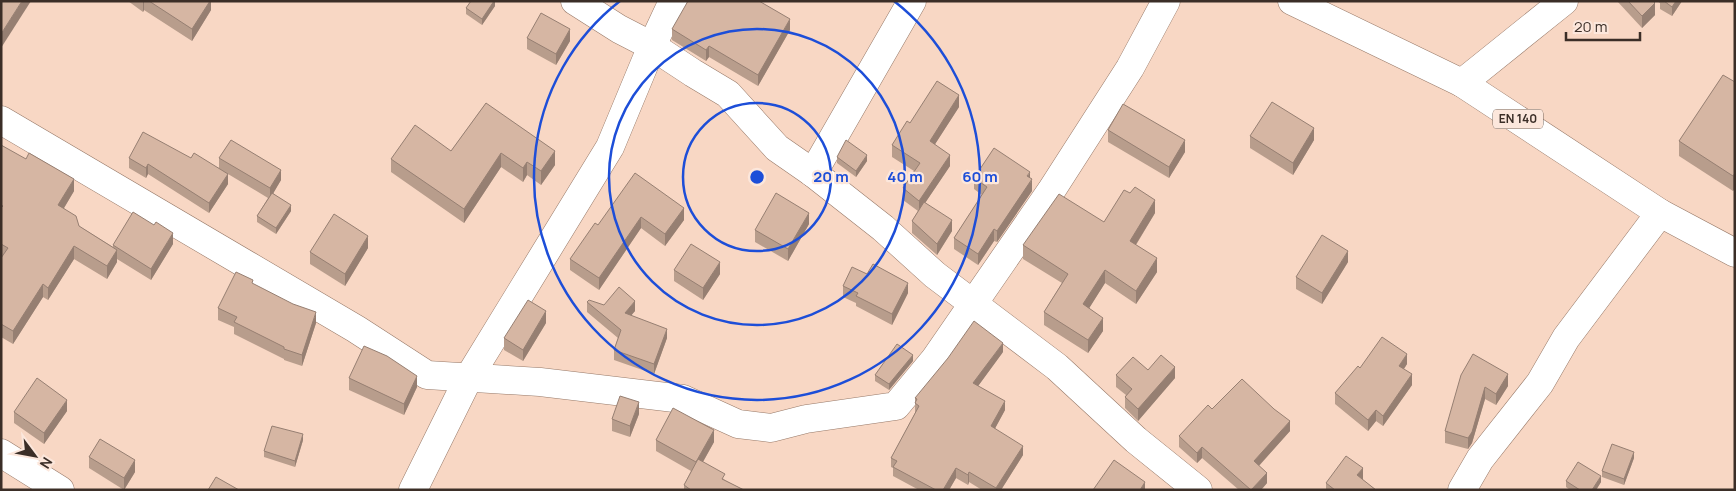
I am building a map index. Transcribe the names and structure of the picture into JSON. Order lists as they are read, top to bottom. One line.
{"streets":{"street":["EN 140"]},"scale_bar":"20 m","north":"bottom right","rings":["20 m","40 m","60 m"]}
